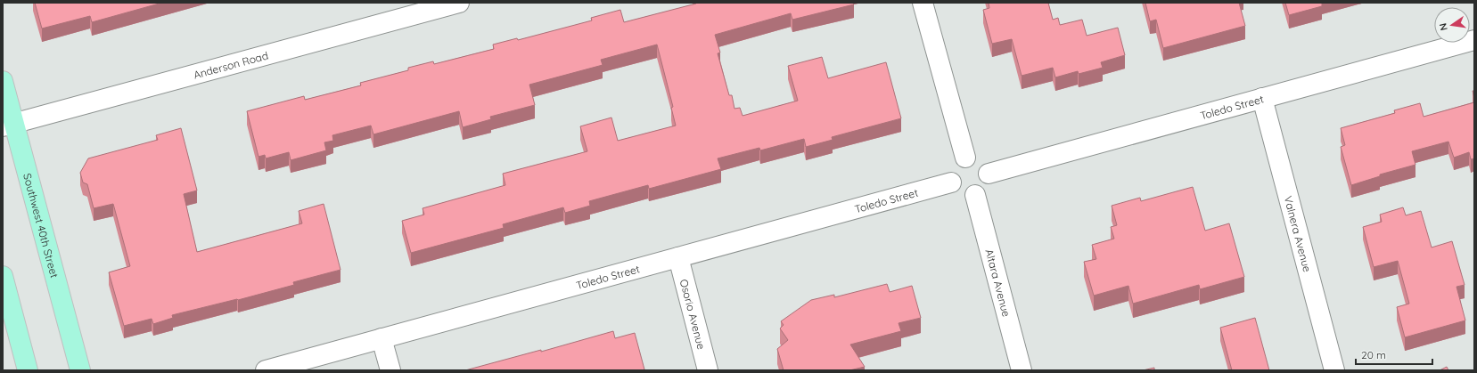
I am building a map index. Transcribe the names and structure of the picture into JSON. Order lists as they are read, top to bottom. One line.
{"streets":{"main road":["Southwest 40th Street"],"street":["Anderson Road","Toledo Street","Valnera Avenue","Altara Avenue","Osorio Avenue"]},"crossings":[["Anderson Road","Southwest 40th Street"],["Toledo Street","Valnera Avenue"],["Toledo Street","Altara Avenue"],["Toledo Street","Osorio Avenue"]],"scale_bar":"20 m","north":"left"}
